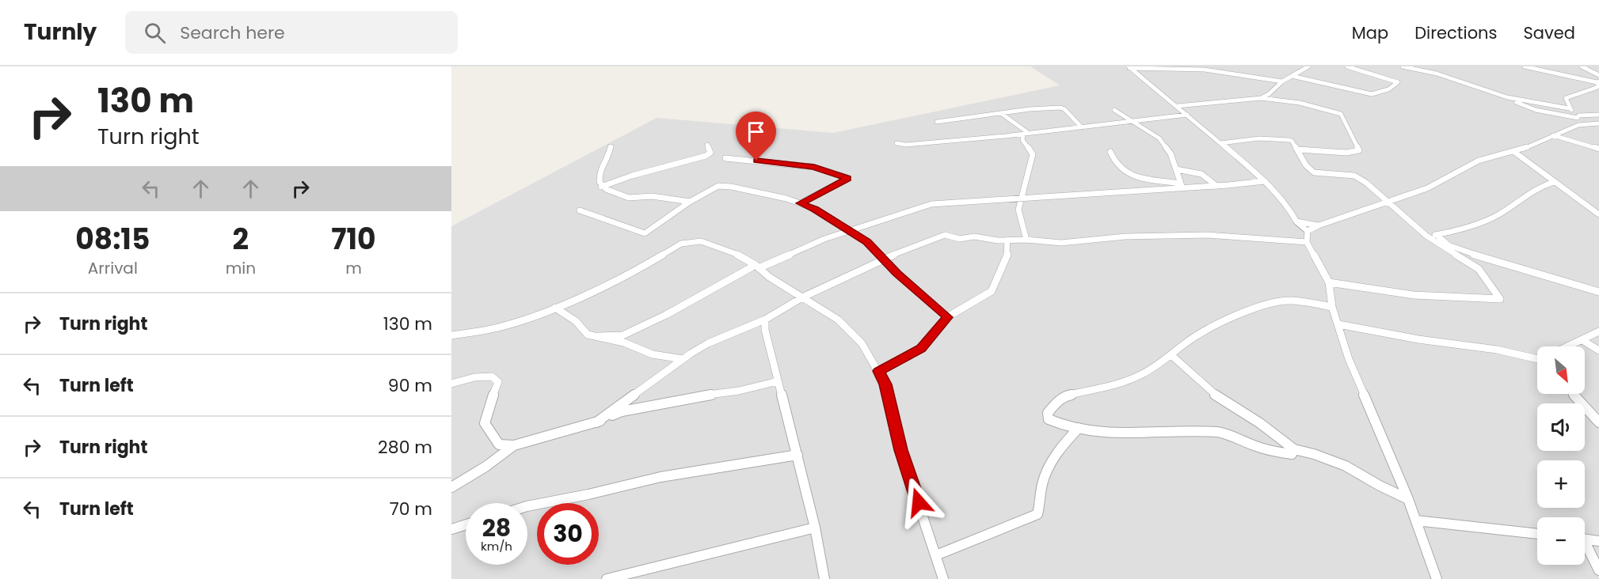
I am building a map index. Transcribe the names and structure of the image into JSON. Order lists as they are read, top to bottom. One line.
{"north":"bottom right","page":{"header":"Turnly","search":"Search here","nav":["Map","Directions","Saved"],"turn":["130 m","Turn right"],"eta":["08:15","Arrival","2","min","710","m"],"list":[{"name":"Turn right","value":"130 m"},{"name":"Turn left","value":"90 m"},{"name":"Turn right","value":"280 m"},{"name":"Turn left","value":"70 m"}],"map_buttons":["+","−"],"speed":"28 km/h","limit":"30"}}
